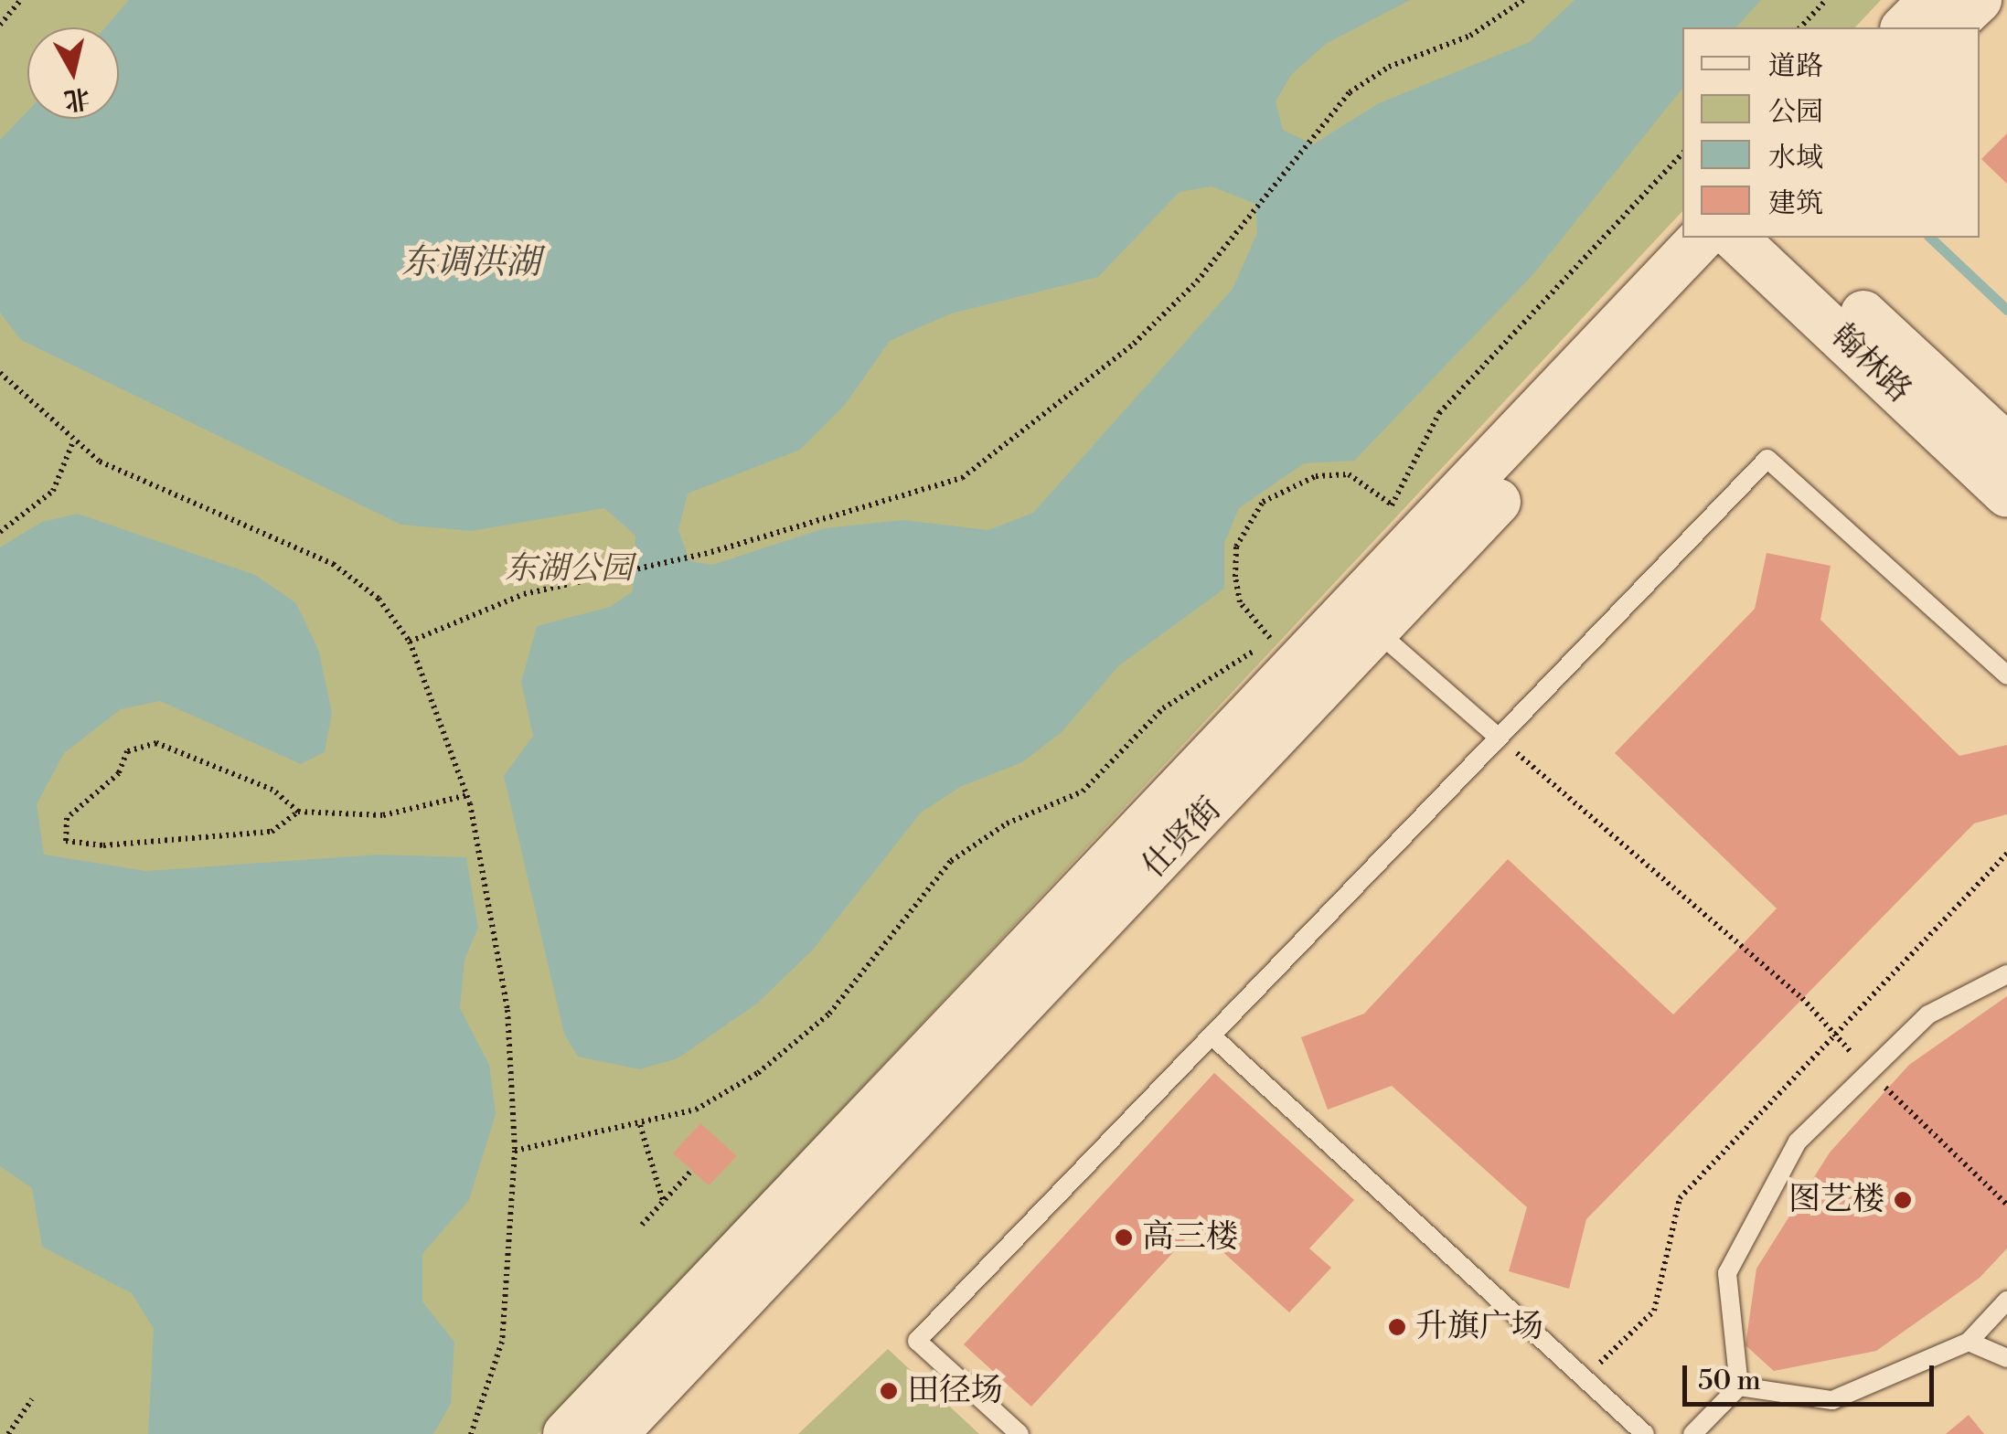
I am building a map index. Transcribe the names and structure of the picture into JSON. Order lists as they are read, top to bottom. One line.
{"streets":{"street":["翰林路","仕贤街"]},"water":["东调洪湖"],"parks":["东湖公园"],"places":["图艺楼","高三楼","升旗广场","田径场"],"legend":["道路","公园","水域","建筑"],"scale_bar":"50 m","north":"bottom"}
